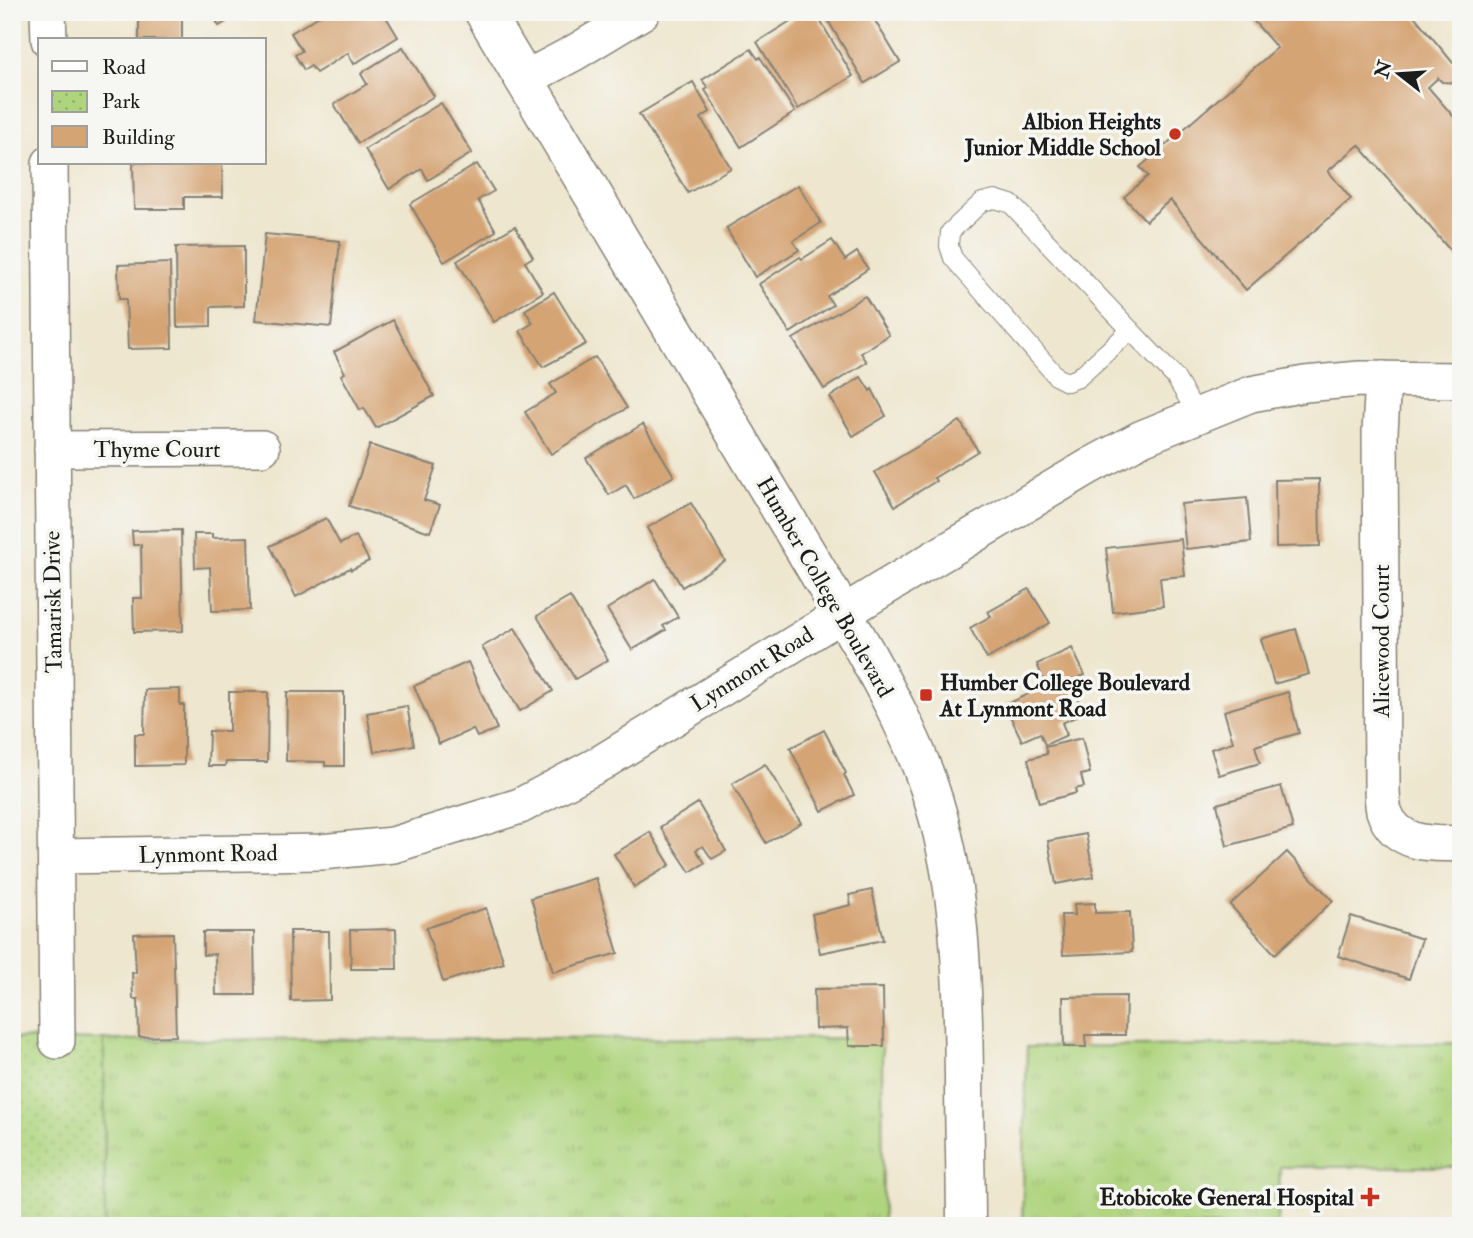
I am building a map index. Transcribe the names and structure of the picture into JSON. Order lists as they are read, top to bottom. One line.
{"streets":{"street":["Thyme Court","Humber College Boulevard","Tamarisk Drive","Alicewood Court","Lynmont Road"]},"crossings":[["Thyme Court","Tamarisk Drive"],["Humber College Boulevard","Lynmont Road"],["Tamarisk Drive","Lynmont Road"],["Alicewood Court","Lynmont Road"]],"places":{"other":["Albion Heights Junior Middle School"],"transit":["Humber College Boulevard At Lynmont Road"],"health":["Etobicoke General Hospital"]},"legend":["Road","Park","Building"],"north":"left"}
